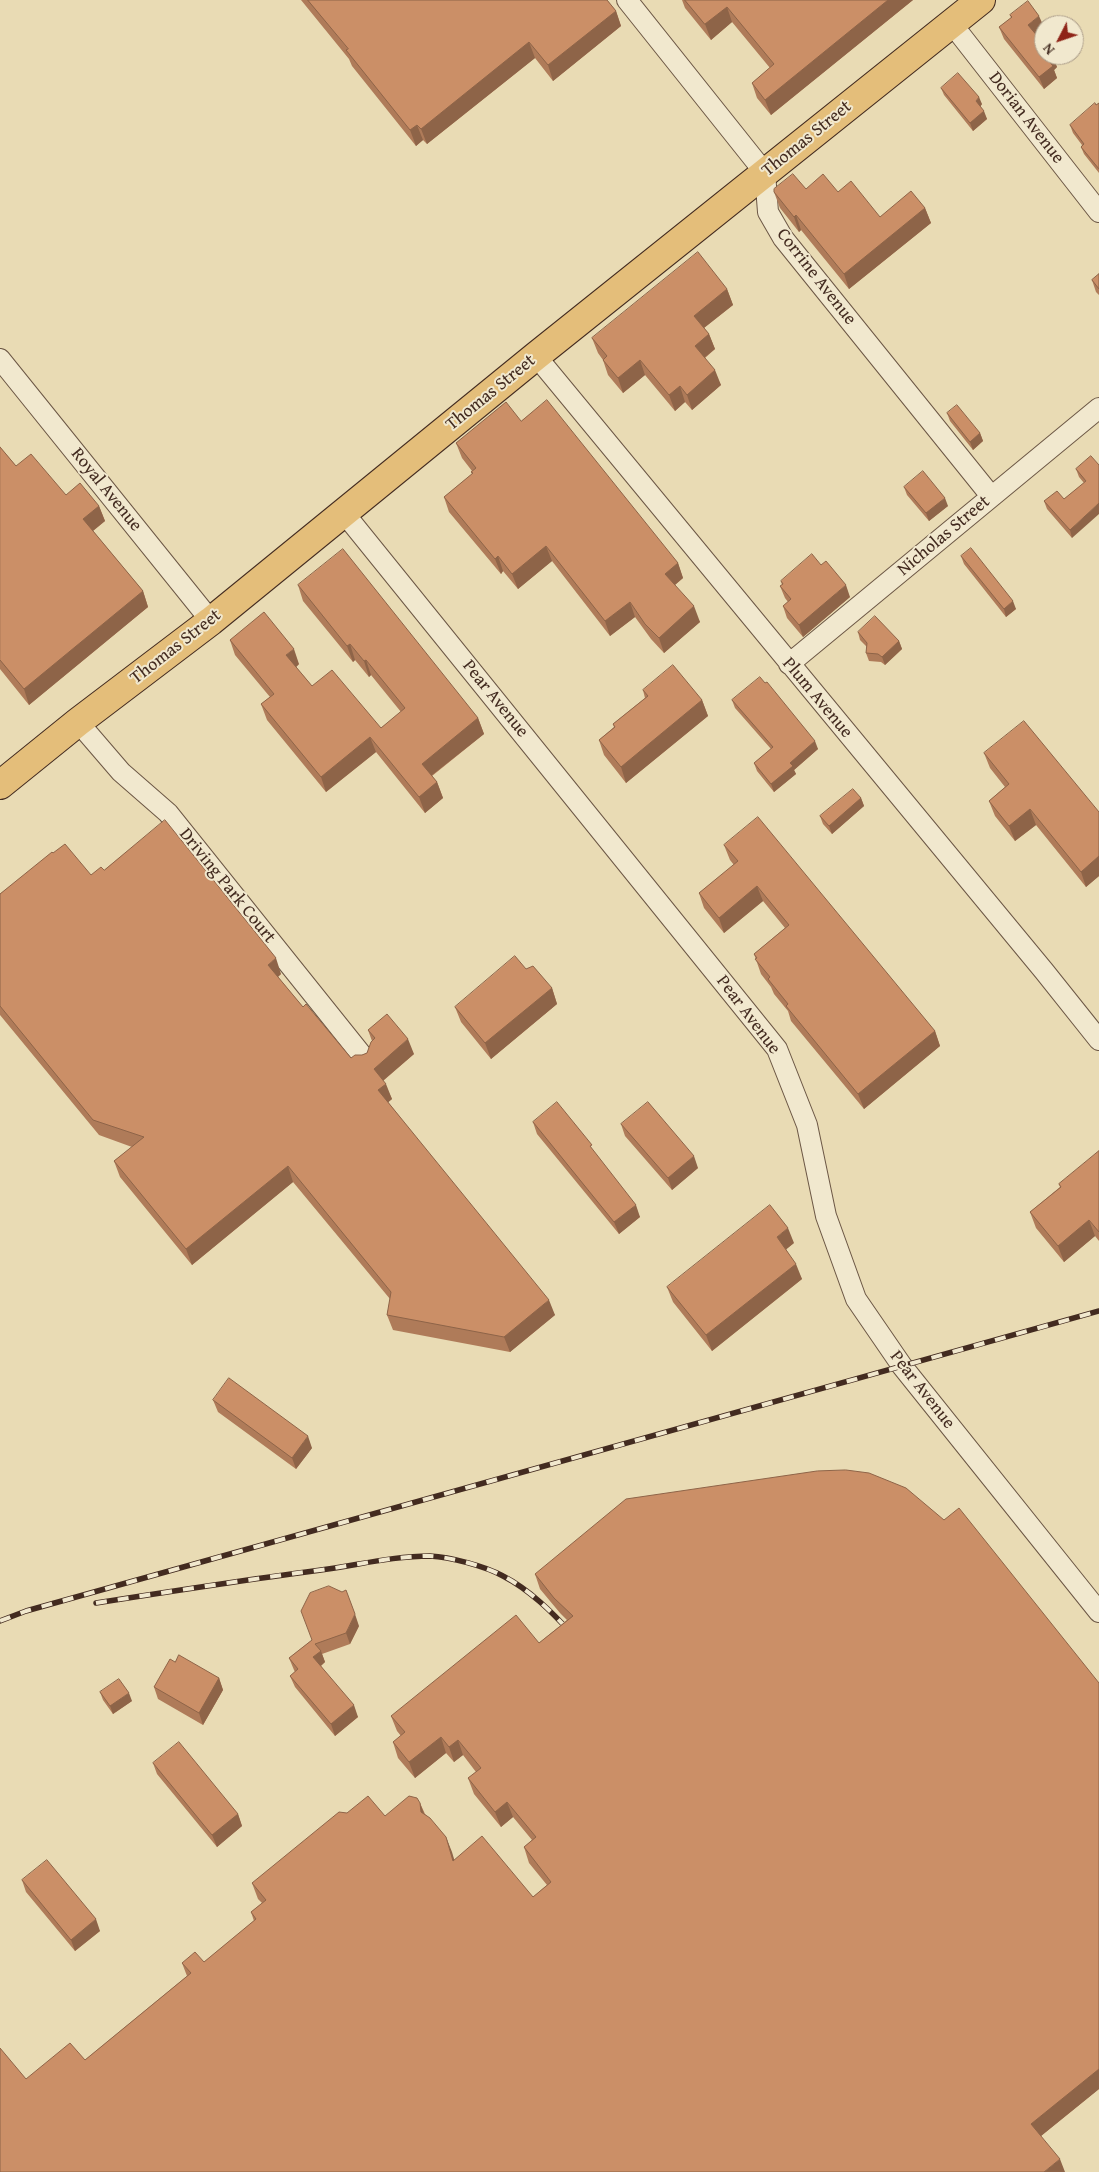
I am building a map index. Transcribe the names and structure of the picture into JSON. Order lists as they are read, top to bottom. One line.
{"streets":{"main road":["Thomas Street"],"street":["Dorian Avenue","Corrine Avenue","Royal Avenue","Nicholas Street","Plum Avenue","Pear Avenue","Driving Park Court"]},"crossings":[["Dorian Avenue","Thomas Street"],["Thomas Street","Corrine Avenue"],["Thomas Street","Royal Avenue"],["Thomas Street","Plum Avenue"],["Thomas Street","Pear Avenue"],["Thomas Street","Driving Park Court"],["Corrine Avenue","Nicholas Street"],["Nicholas Street","Plum Avenue"]],"north":"bottom left"}
